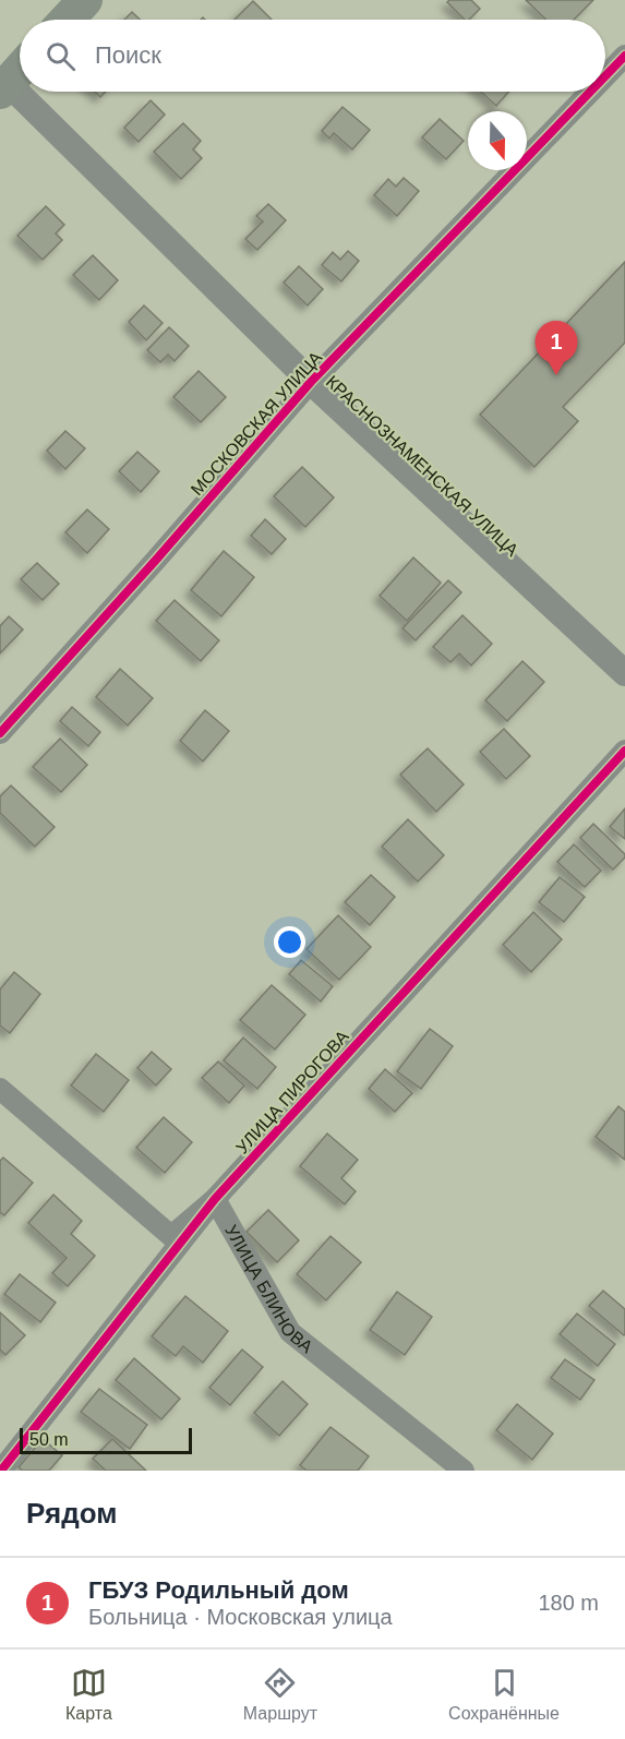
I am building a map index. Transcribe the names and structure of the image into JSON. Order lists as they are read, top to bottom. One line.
{"streets":{"street":["МОСКОВСКАЯ УЛИЦА","КРАСНОЗНАМЕНСКАЯ УЛИЦА","УЛИЦА ПИРОГОВА","УЛИЦА БЛИНОВА"]},"crossings":[["МОСКОВСКАЯ УЛИЦА","КРАСНОЗНАМЕНСКАЯ УЛИЦА"],["УЛИЦА ПИРОГОВА","УЛИЦА БЛИНОВА"]],"scale_bar":"50 m","north":"bottom","page":{"search":"Поиск","pins":"1","scale":"50 m","heading":"Рядом","list":[{"mark":"1","name":"ГБУЗ Родильный дом","note":"Больница · Московская улица","value":"180 m"}],"nav":["Карта","Маршрут","Сохранённые"]}}
